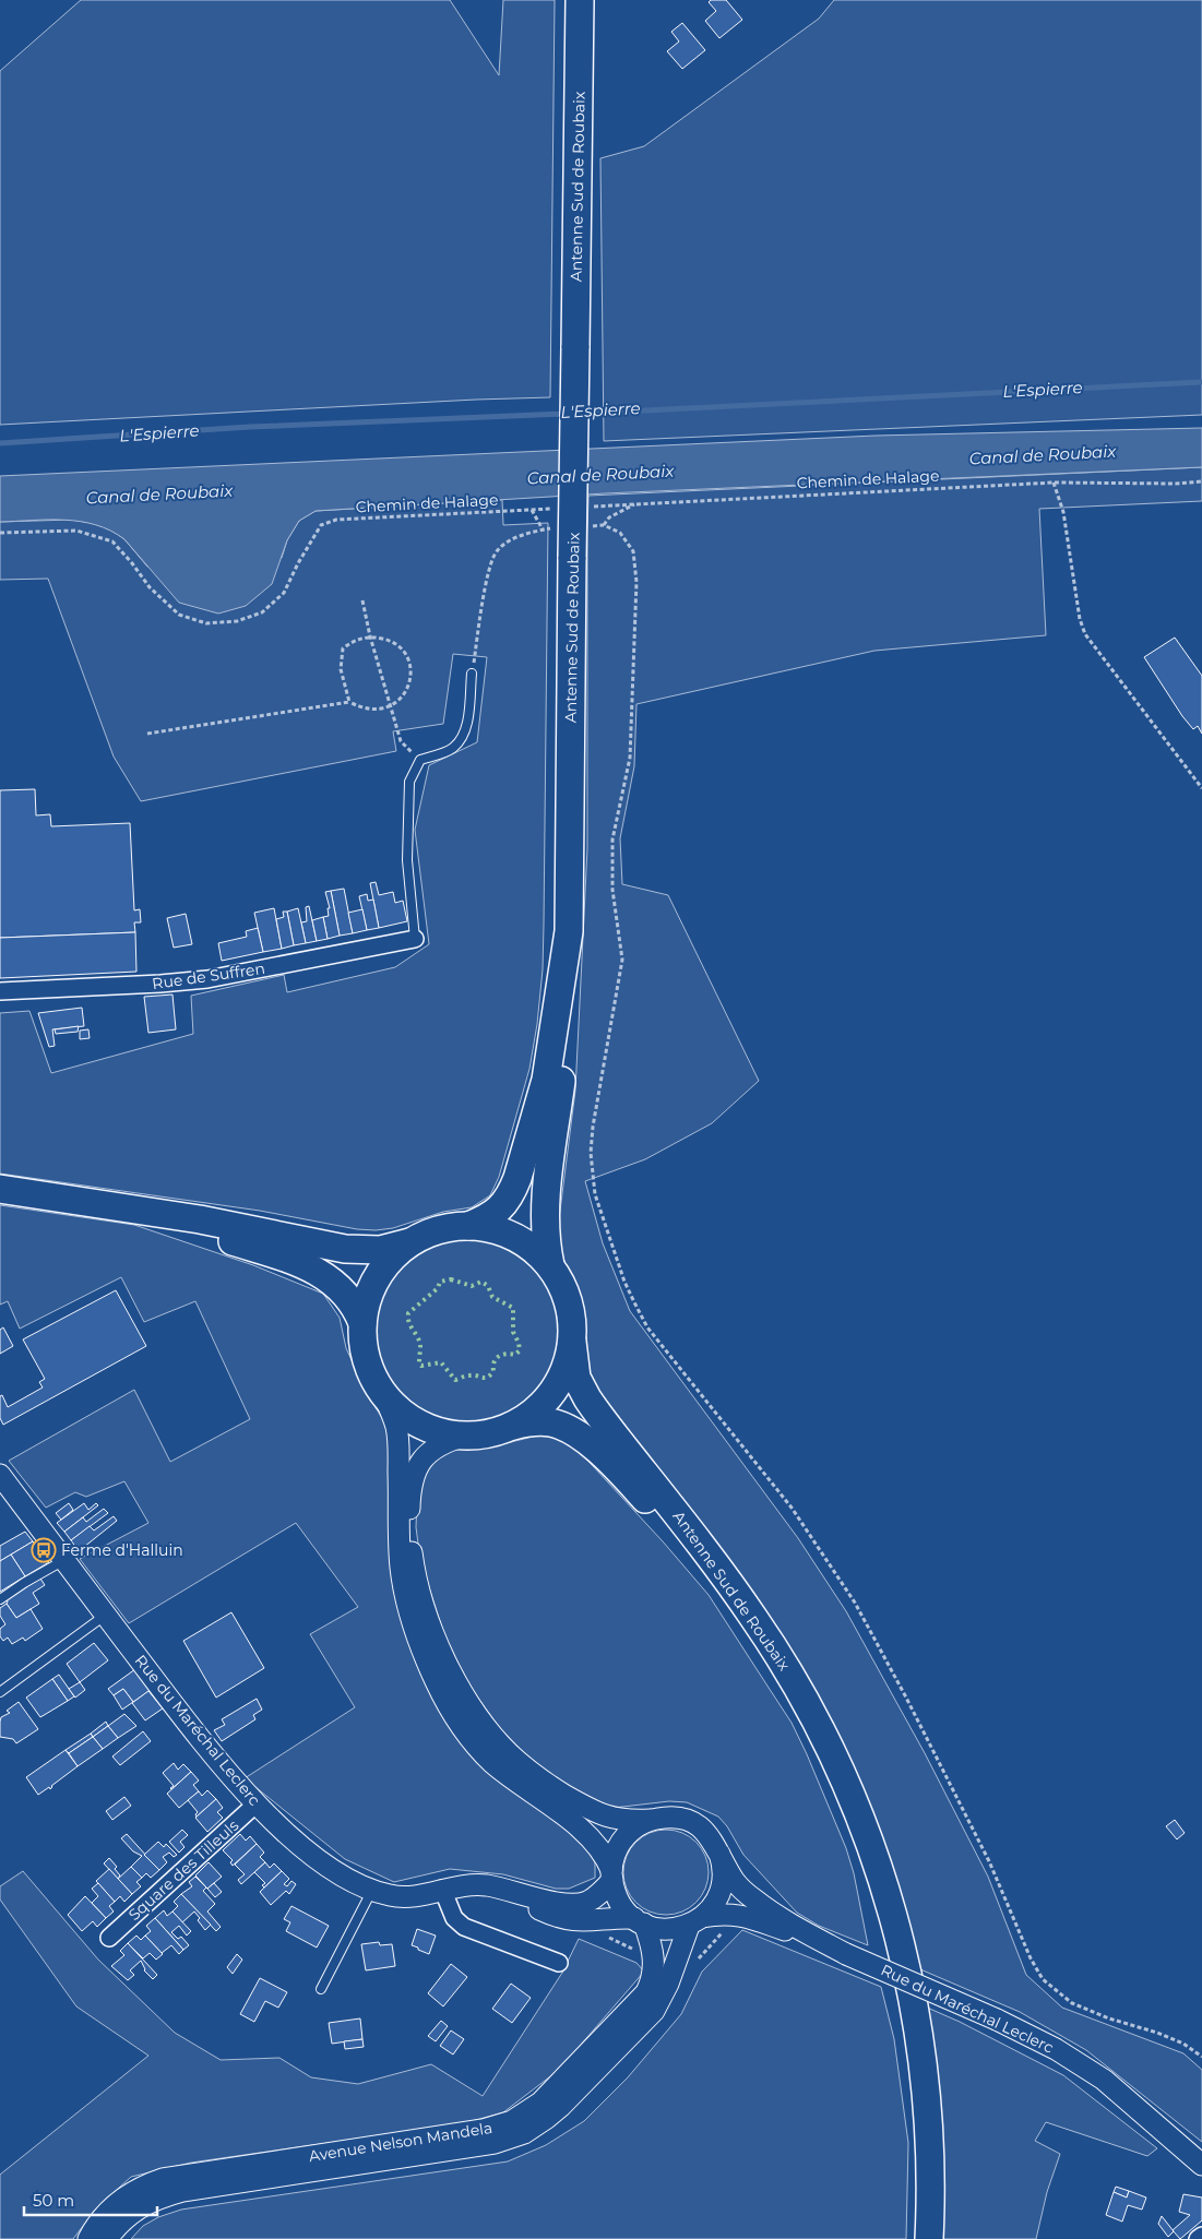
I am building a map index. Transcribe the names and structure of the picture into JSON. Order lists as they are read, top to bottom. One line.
{"streets":{"highway":["Antenne Sud de Roubaix"],"street":["Rue de Suffren","Rue du Maréchal Leclerc","Square des Tilleuls","Avenue Nelson Mandela"],"path":["Chemin de Halage"]},"crossings":[["Rue du Maréchal Leclerc","Square des Tilleuls"],["Rue du Maréchal Leclerc","Avenue Nelson Mandela"]],"water":["L'Espierre","Canal de Roubaix"],"places":{"bus stop":["Ferme d'Halluin"]},"scale_bar":"50 m"}
